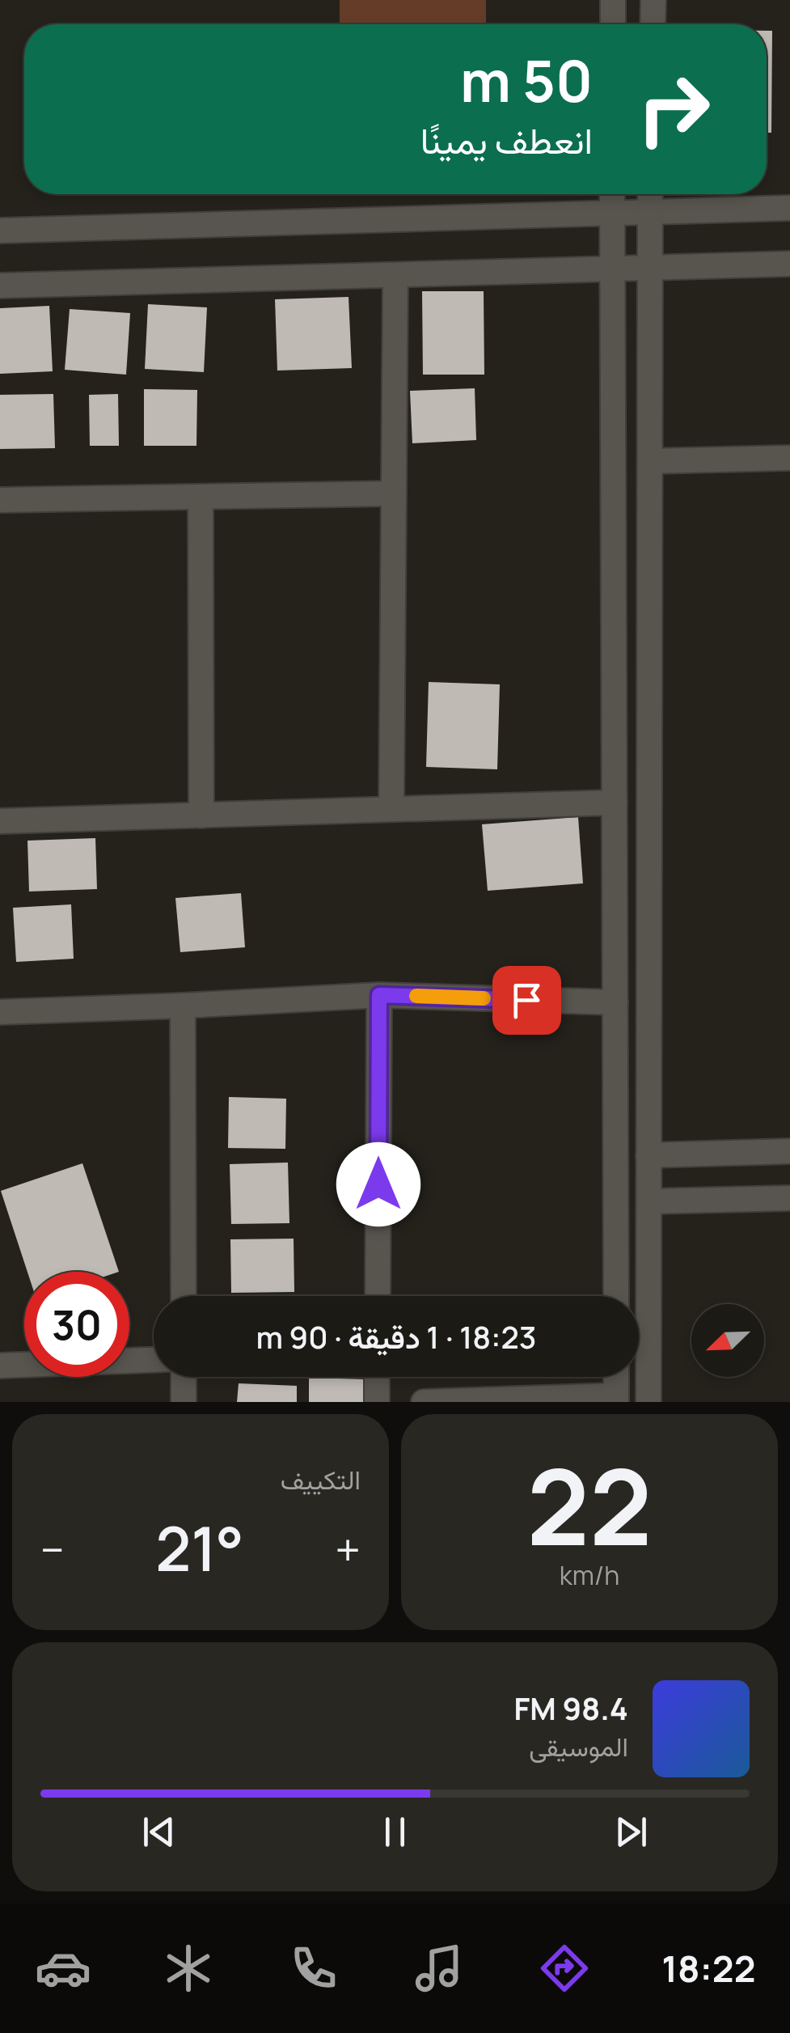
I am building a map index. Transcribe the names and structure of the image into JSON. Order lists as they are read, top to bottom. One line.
{"north":"bottom left","page":{"turn":["50 m","انعطف يمينًا"],"limit":"30","trip":"18:23 · 1 دقيقة · 90 m","tile":[["22","km/h"],"التكييف"],"heat":["−","21°","+"],"song":["98.4 FM","الموسيقى"],"tabs":"18:22"}}
